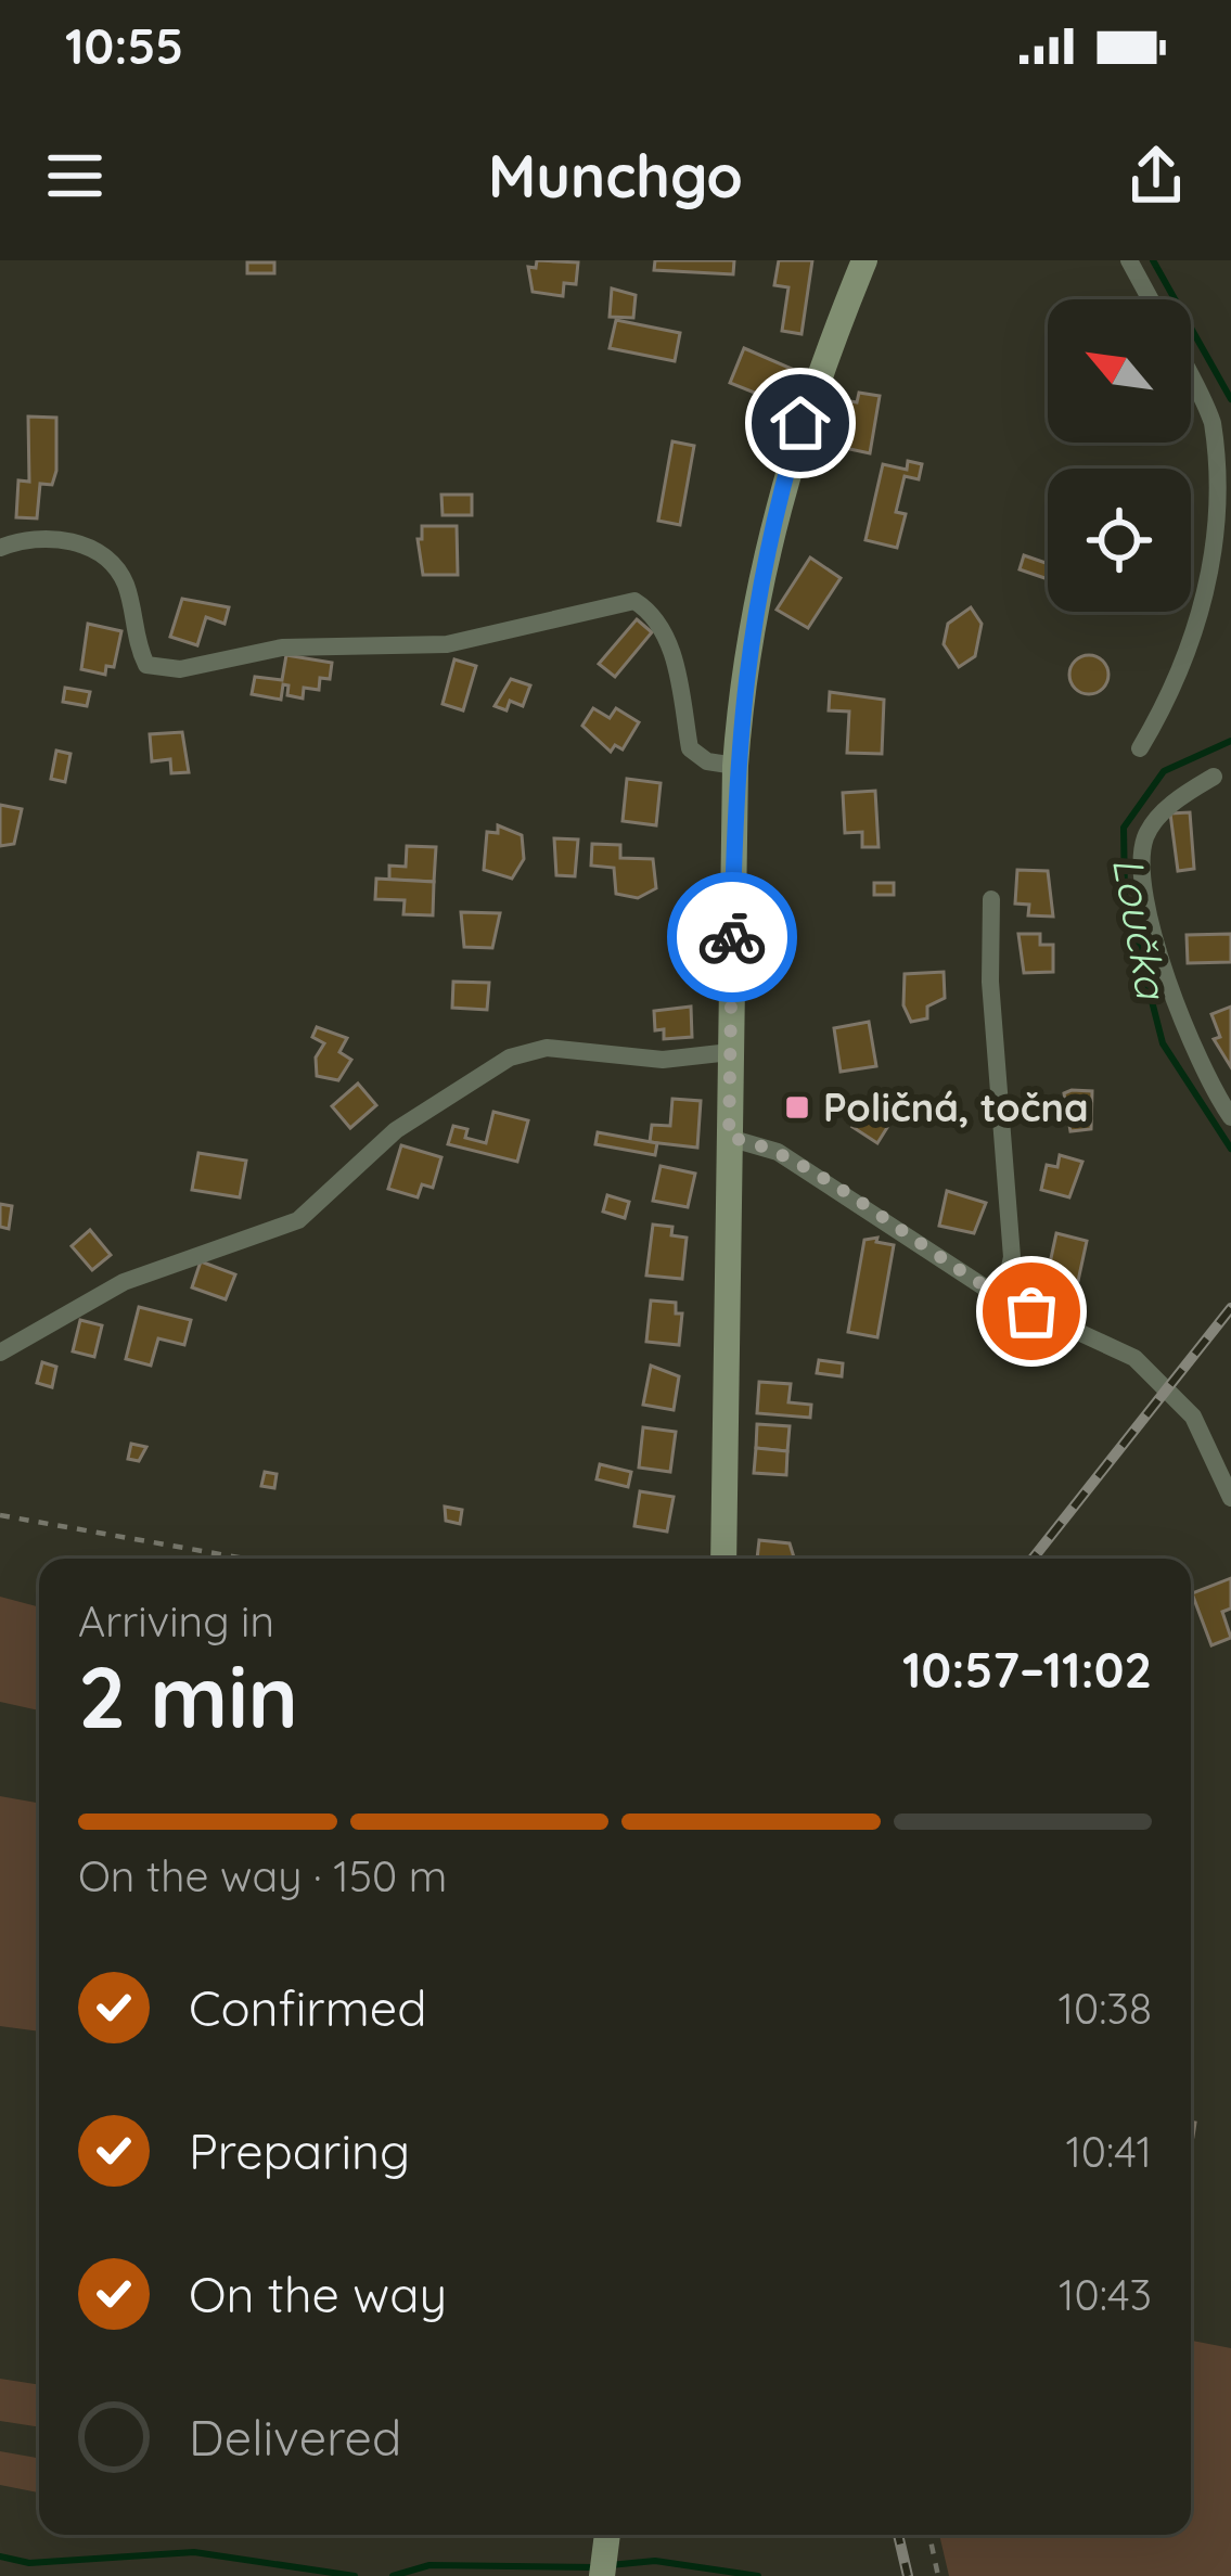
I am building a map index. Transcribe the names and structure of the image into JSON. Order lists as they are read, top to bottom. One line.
{"water":["Loučka"],"places":{"transit":["Poličná, točna"]},"north":"top left","page":{"status":"10:55","header":"Munchgo","heading":["2 min","Arriving in","10:57–11:02"],"bar":"On the way · 150 m","list":[["Confirmed","10:38"],["Preparing","10:41"],["On the way","10:43"],"Delivered"]}}
